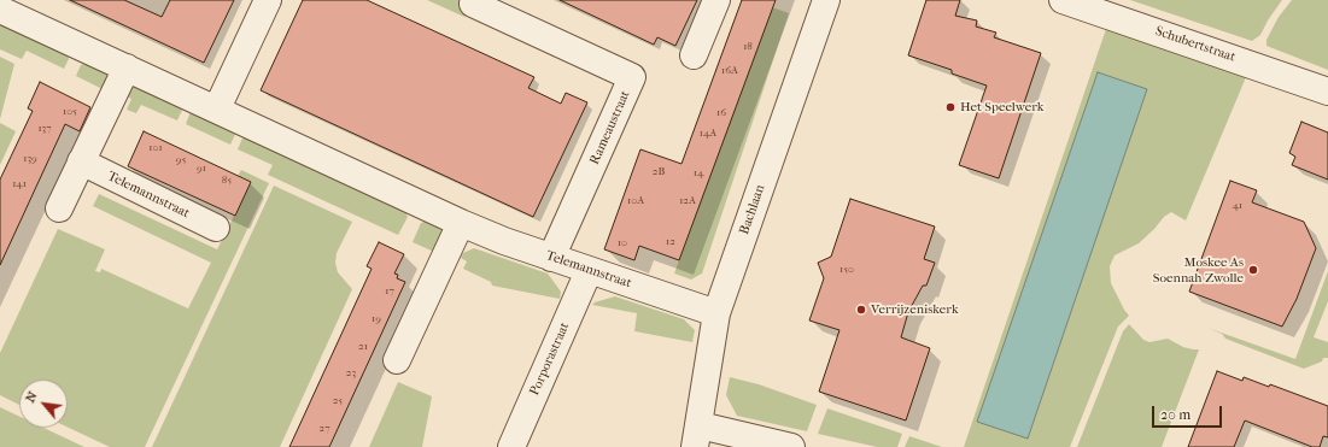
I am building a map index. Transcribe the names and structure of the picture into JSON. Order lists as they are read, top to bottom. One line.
{"streets":{"street":["Schubertstraat","Rameaustraat","Telemannstraat","Bachlaan","Porporastraat"]},"crossings":[["Rameaustraat","Telemannstraat"],["Telemannstraat","Bachlaan"],["Telemannstraat","Porporastraat"]],"places":["Het Speelwerk","Moskee As Soennah Zwolle","Verrijzeniskerk"],"house_numbers":["18","16A","105","16","137","14A","101","139","95","91","2B","14","85","141","10A","12A","41","12","10","150","17","19","21","23","25","27"],"scale_bar":"20 m","north":"top left"}
